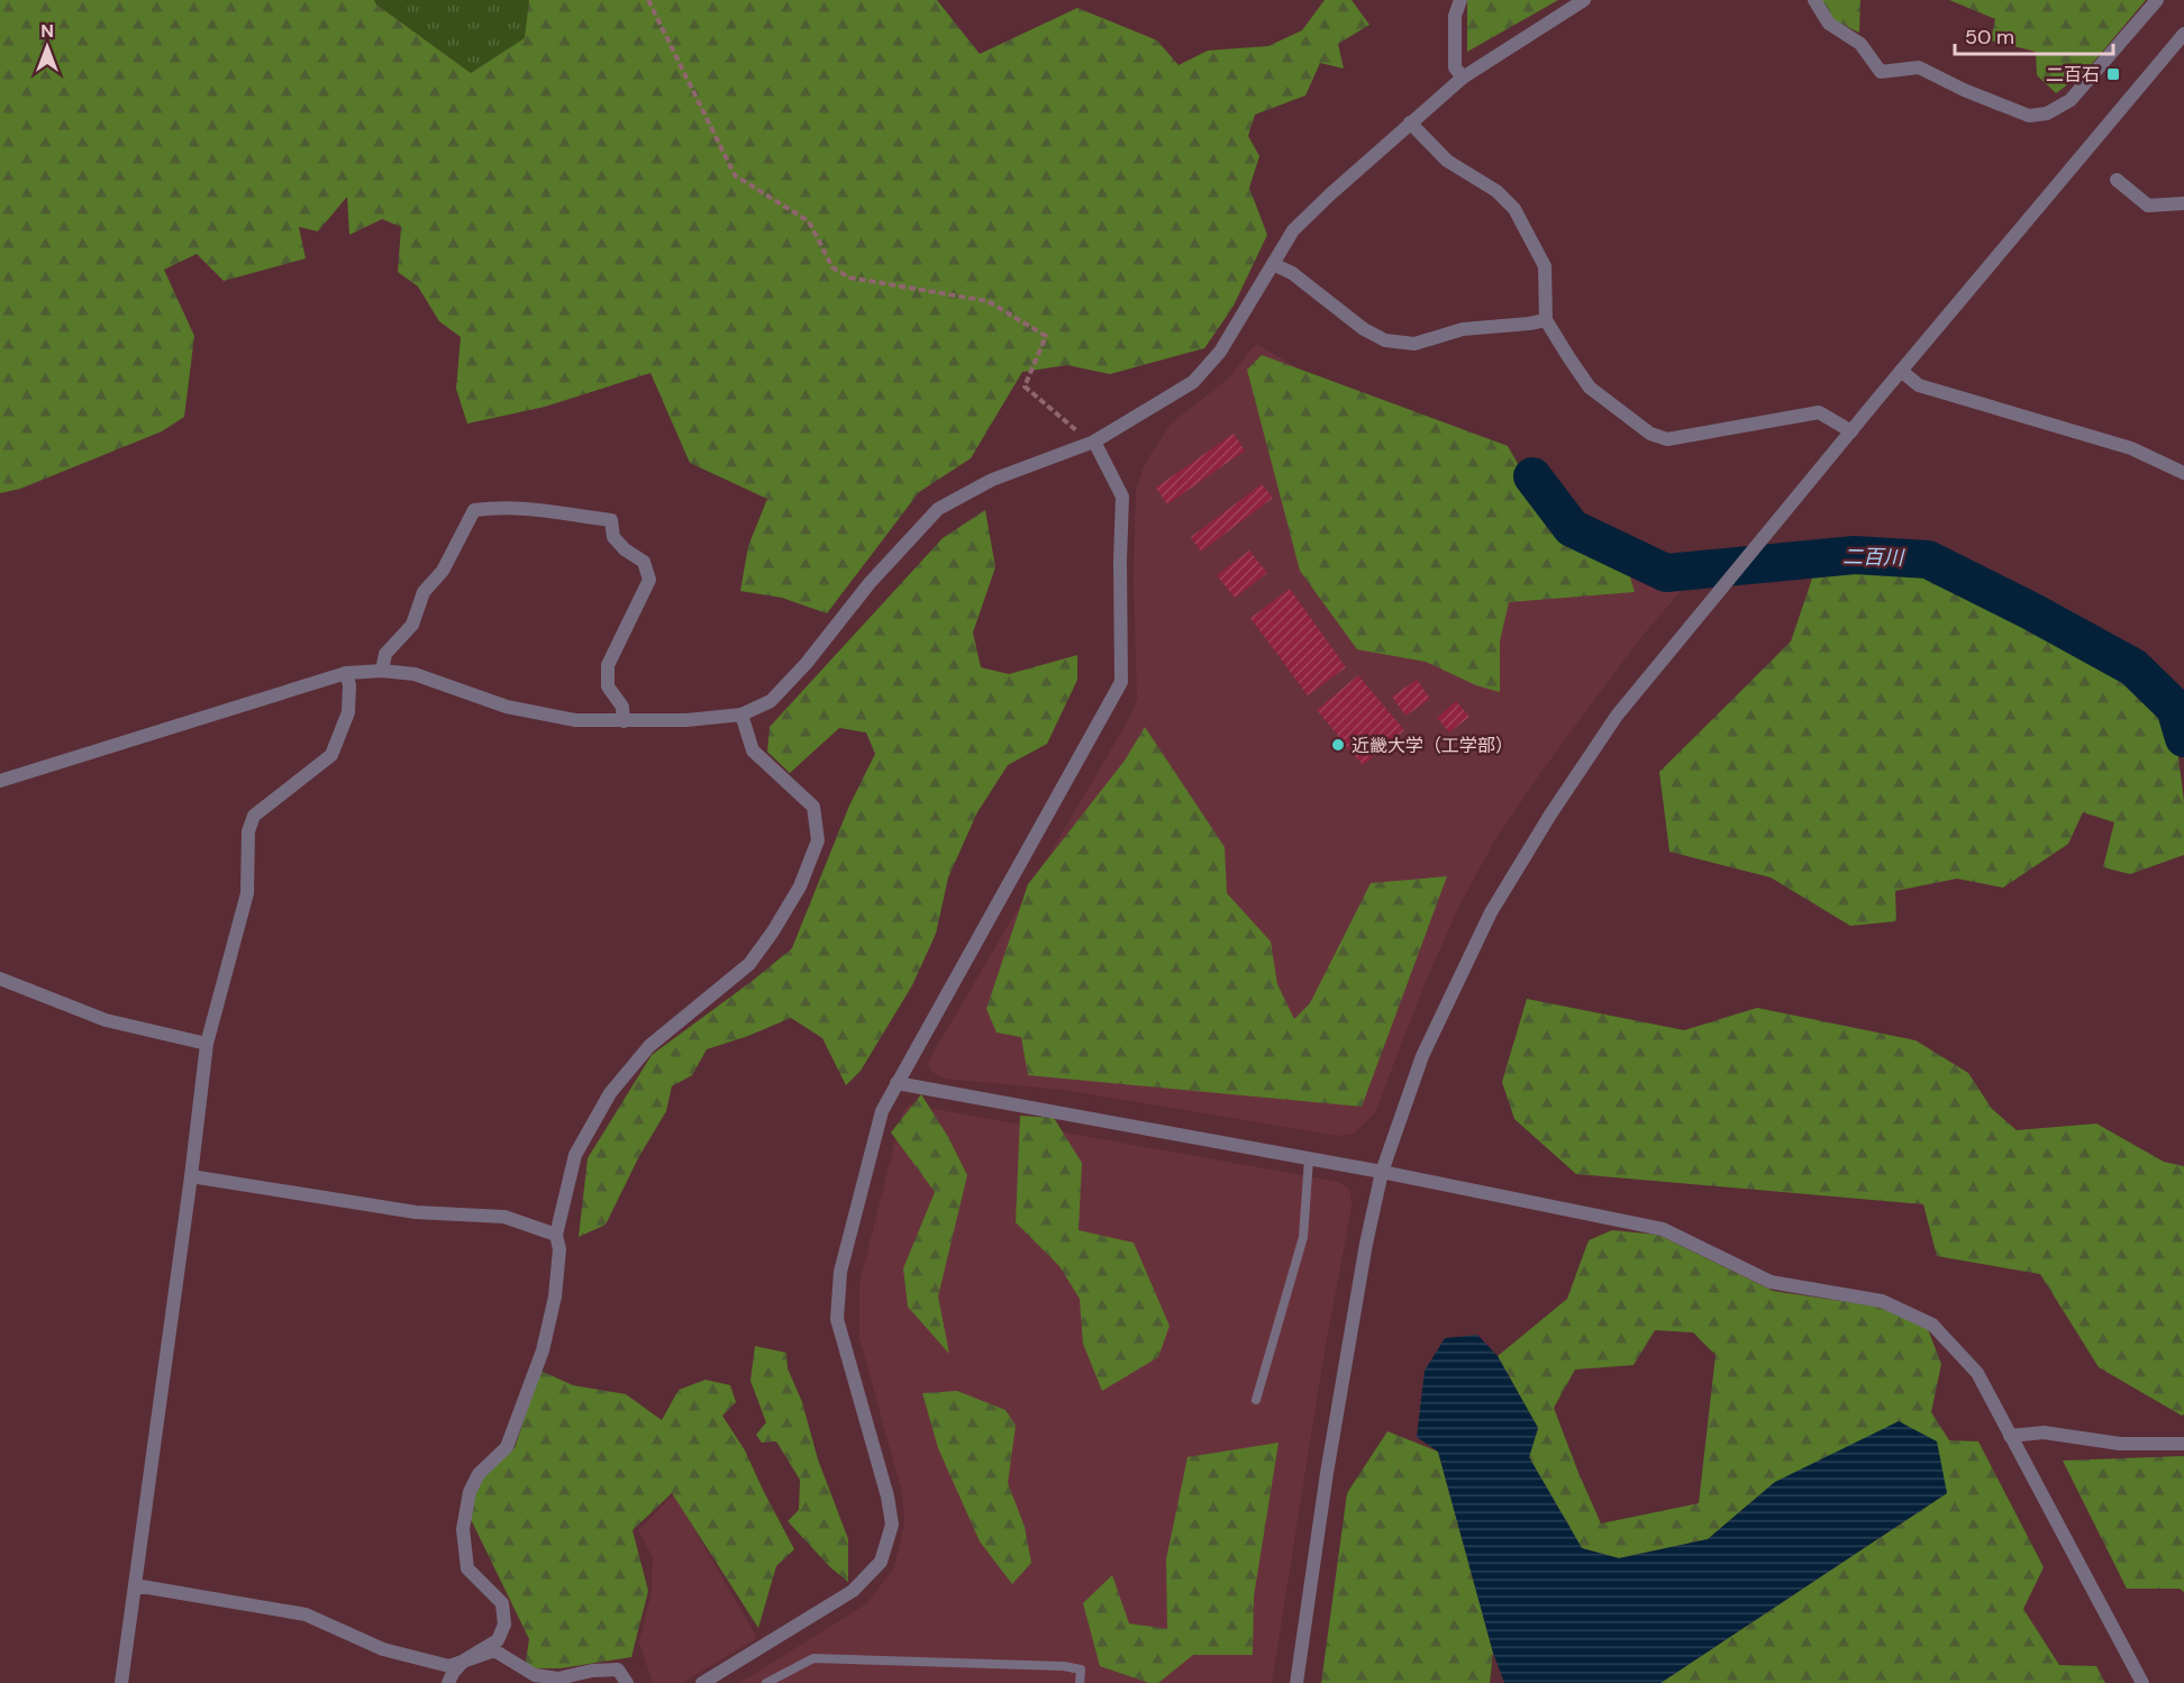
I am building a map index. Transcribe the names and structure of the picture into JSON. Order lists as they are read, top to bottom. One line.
{"water":["二百川"],"places":{"transit":["二百石"],"other":["近畿大学（工学部）"]},"scale_bar":"50 m","north":"top"}
